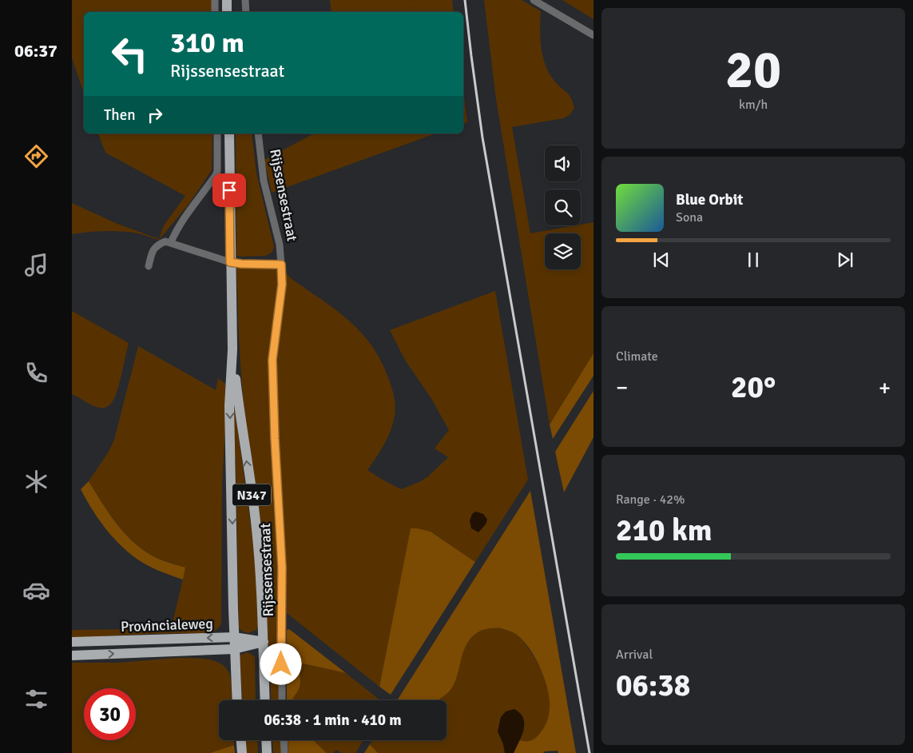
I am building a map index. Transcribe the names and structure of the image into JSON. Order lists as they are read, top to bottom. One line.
{"streets":{"main road":["Rijssensestraat","N347","Provincialeweg"]},"crossings":[["Rijssensestraat","Provincialeweg"]],"page":{"tabs":"06:37","tile":[["20","km/h"],"Climate",["Range · 42%","210 km"],["Arrival","06:38"]],"turn":["310 m","Rijssensestraat"],"then":"Then","song":["Blue Orbit","Sona"],"heat":["−","20°","+"],"limit":"30","trip":"06:38 · 1 min · 410 m"}}
